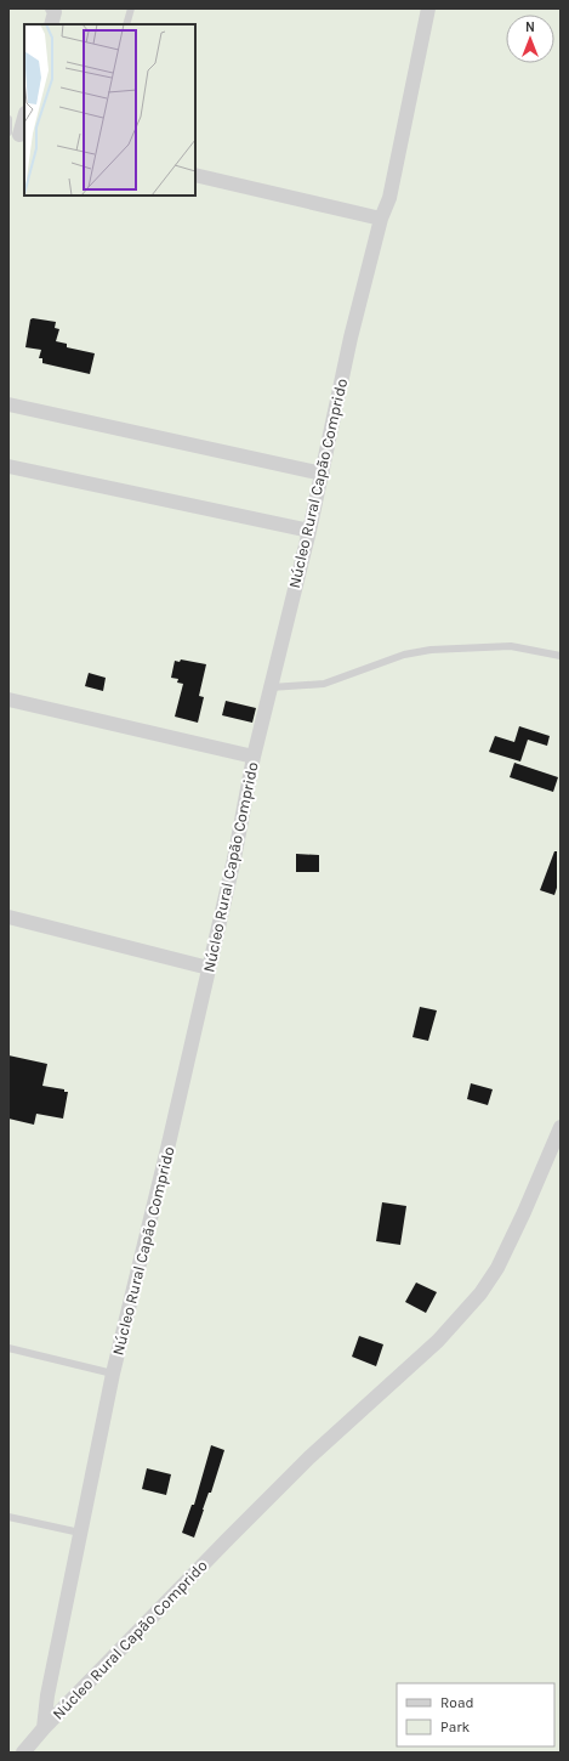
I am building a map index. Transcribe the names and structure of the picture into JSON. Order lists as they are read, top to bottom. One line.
{"streets":{"street":["Núcleo Rural Capão Comprido"]},"legend":["Road","Park"],"north":"top"}
